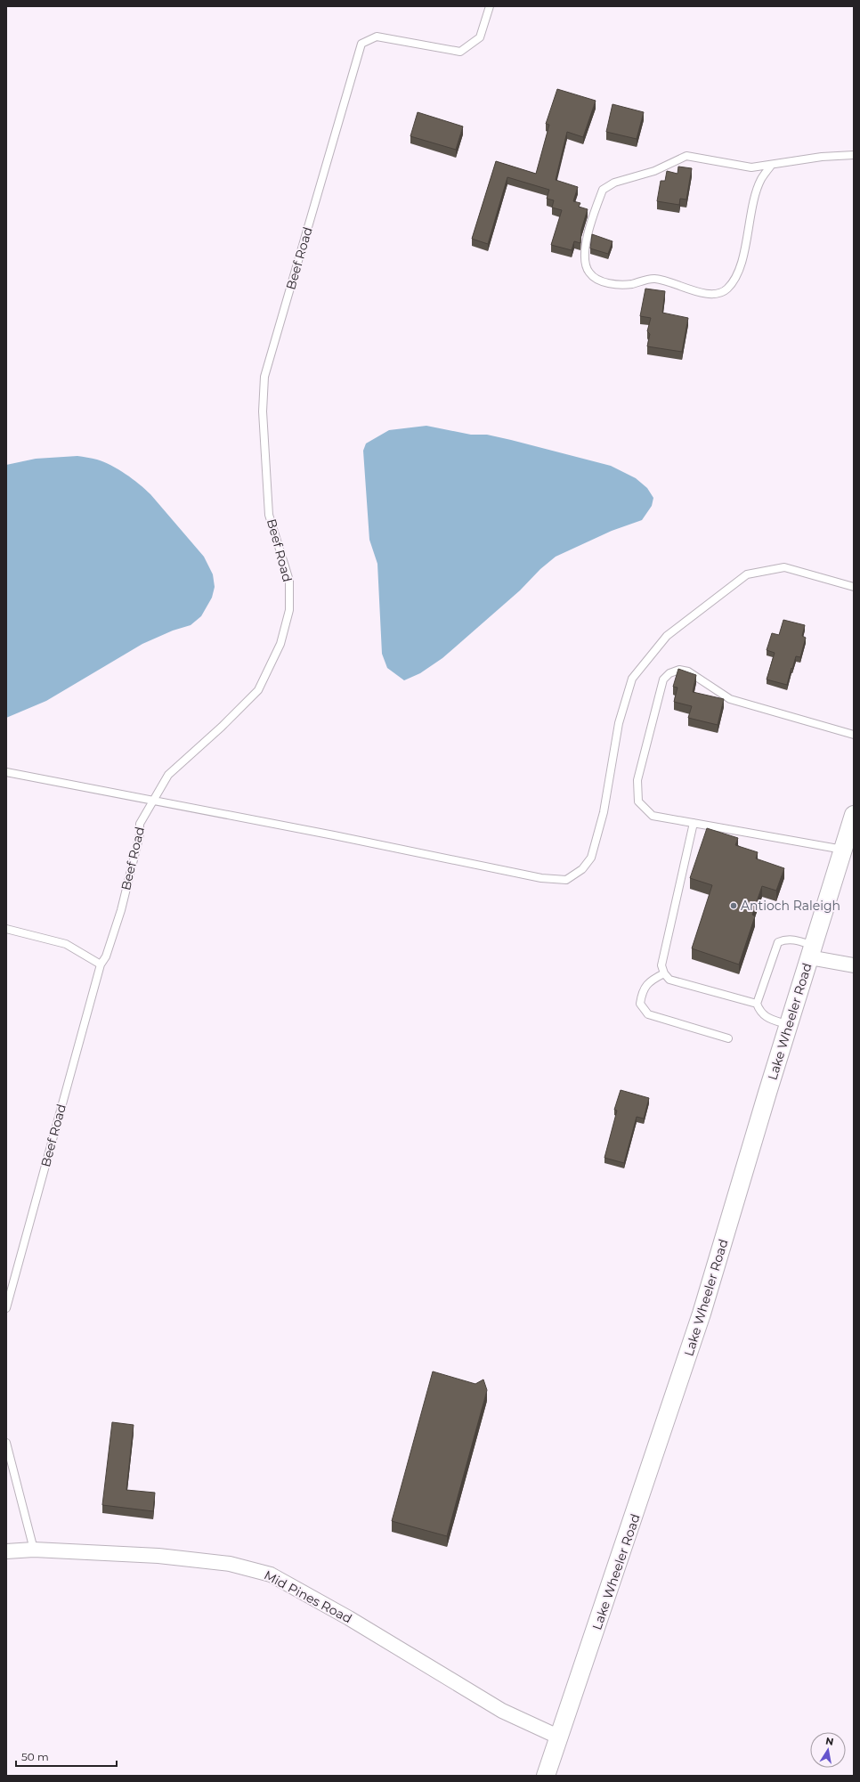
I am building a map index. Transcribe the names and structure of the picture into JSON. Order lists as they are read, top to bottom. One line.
{"streets":{"street":["Lake Wheeler Road","Mid Pines Road"],"lane":["Beef Road"]},"crossings":[["Lake Wheeler Road","Mid Pines Road"]],"places":["Antioch Raleigh"],"scale_bar":"50 m","north":"top"}
